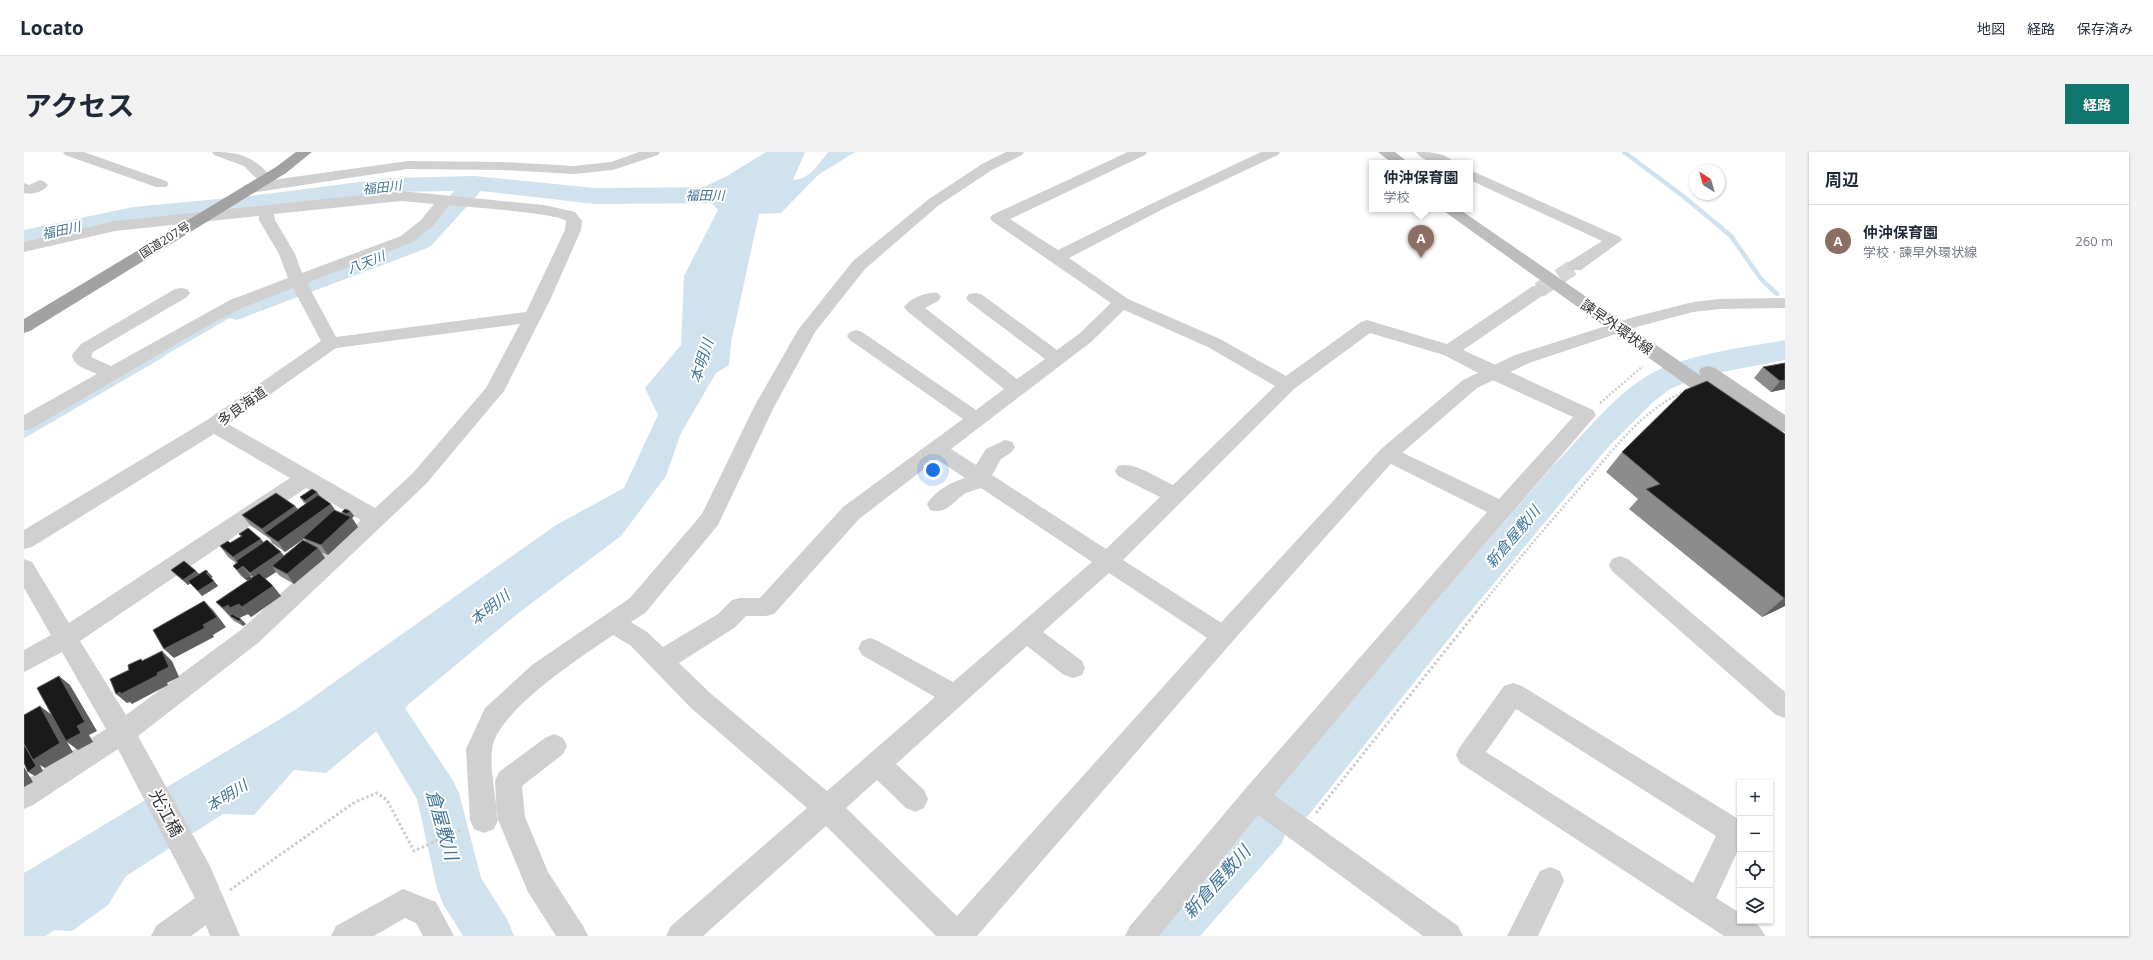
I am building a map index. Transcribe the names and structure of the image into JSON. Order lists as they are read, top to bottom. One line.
{"streets":{"highway":["国道207号"],"main road":["諫早外環状線"],"street":["多良海道","光江橋"]},"water":["福田川","八天川","本明川","新倉屋敷川","倉屋敷川"],"north":"top left","page":{"header":"Locato","nav":["地図","経路","保存済み"],"title":"アクセス","buttons":"経路","heading":"周辺","popup":["仲沖保育園","学校"],"list":[{"mark":"A","name":"仲沖保育園","note":"学校 · 諫早外環状線","value":"260 m"}],"pins":"A","map_buttons":["+","−"]}}
